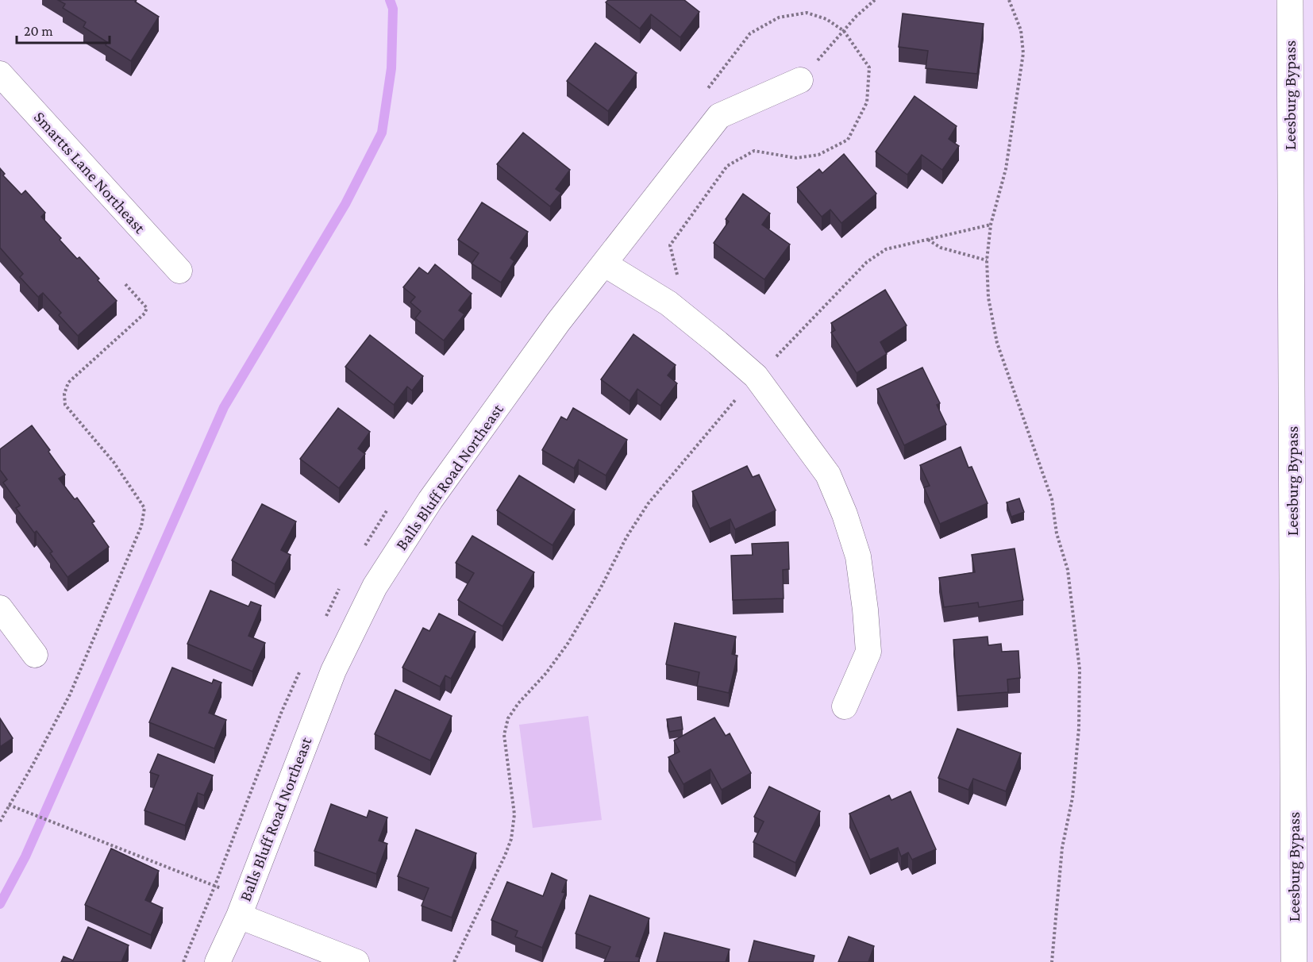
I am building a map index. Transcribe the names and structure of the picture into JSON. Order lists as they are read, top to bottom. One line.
{"streets":{"highway":["Leesburg Bypass"],"street":["Smartts Lane Northeast","Balls Bluff Road Northeast"]},"scale_bar":"20 m"}
